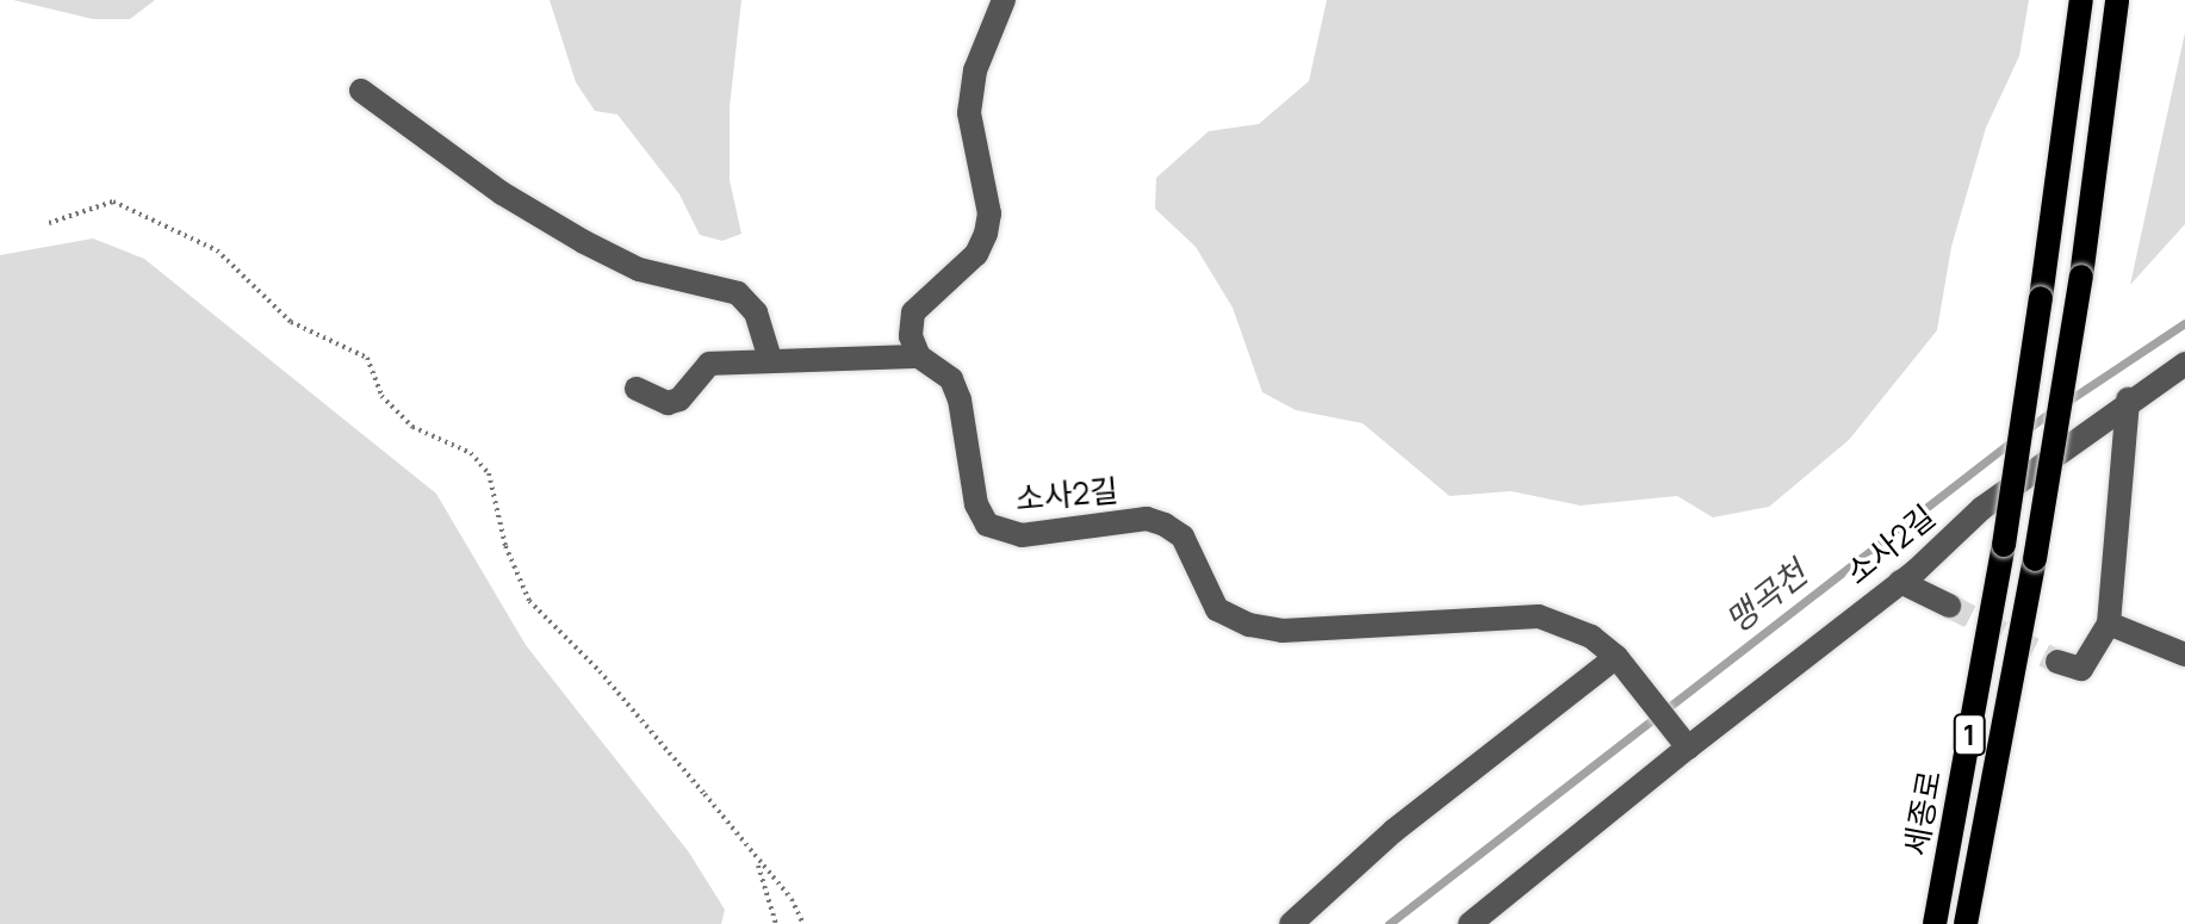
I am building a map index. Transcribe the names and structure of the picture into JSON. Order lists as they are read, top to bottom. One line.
{"streets":{"main road":["1","세종로"],"street":["소사2길"]},"water":["맹곡천"]}
